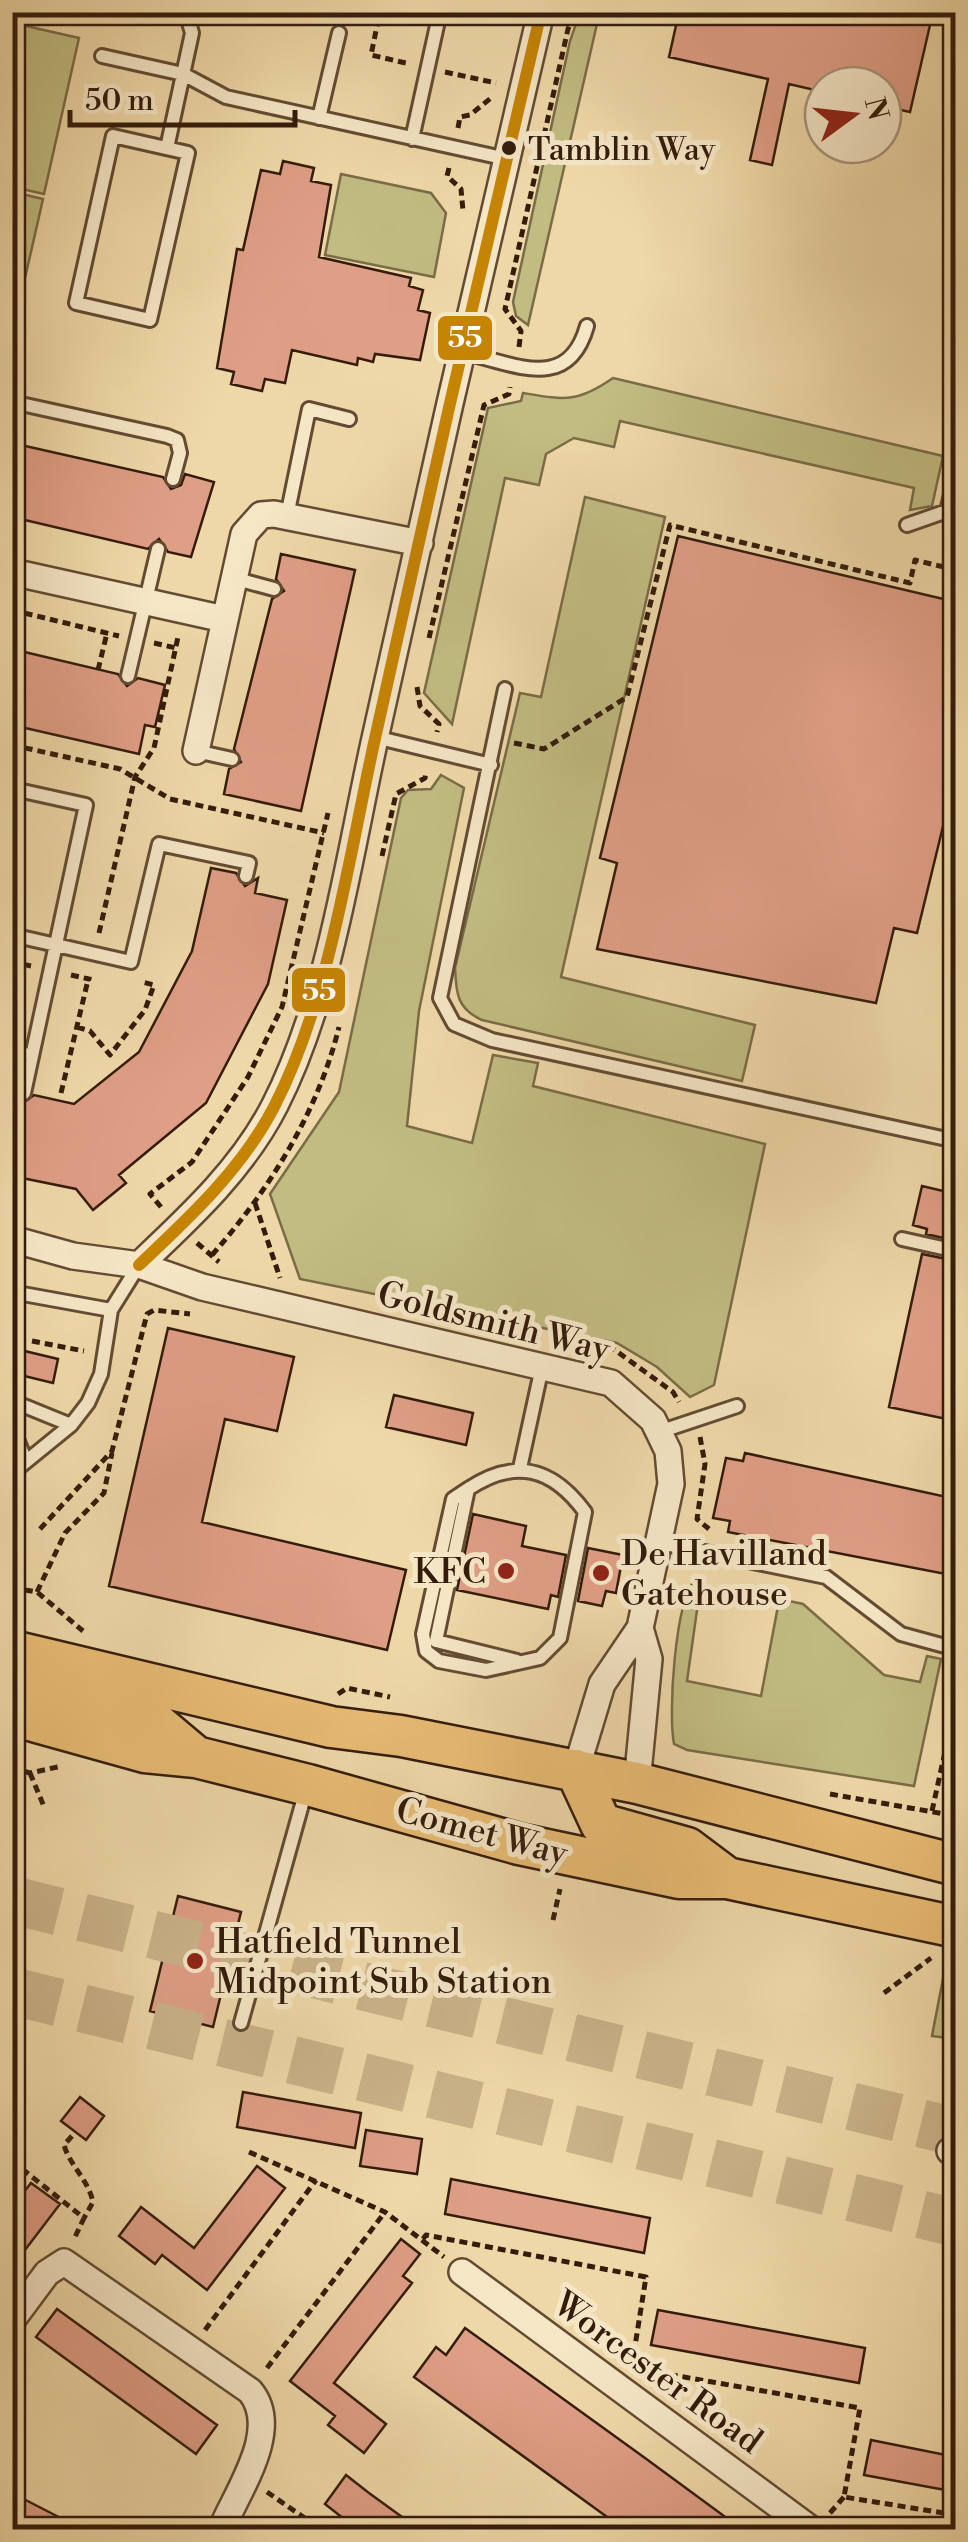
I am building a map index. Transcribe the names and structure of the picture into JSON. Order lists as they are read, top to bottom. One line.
{"streets":{"main road":["Comet Way"],"street":["Goldsmith Way","Worcester Road"]},"crossings":[["Goldsmith Way","Comet Way"]],"places":["Tamblin Way","KFC","De Havilland Gatehouse","Hatfield Tunnel Midpoint Sub Station"],"lines":["transit line 55"],"scale_bar":"50 m","north":"right"}
